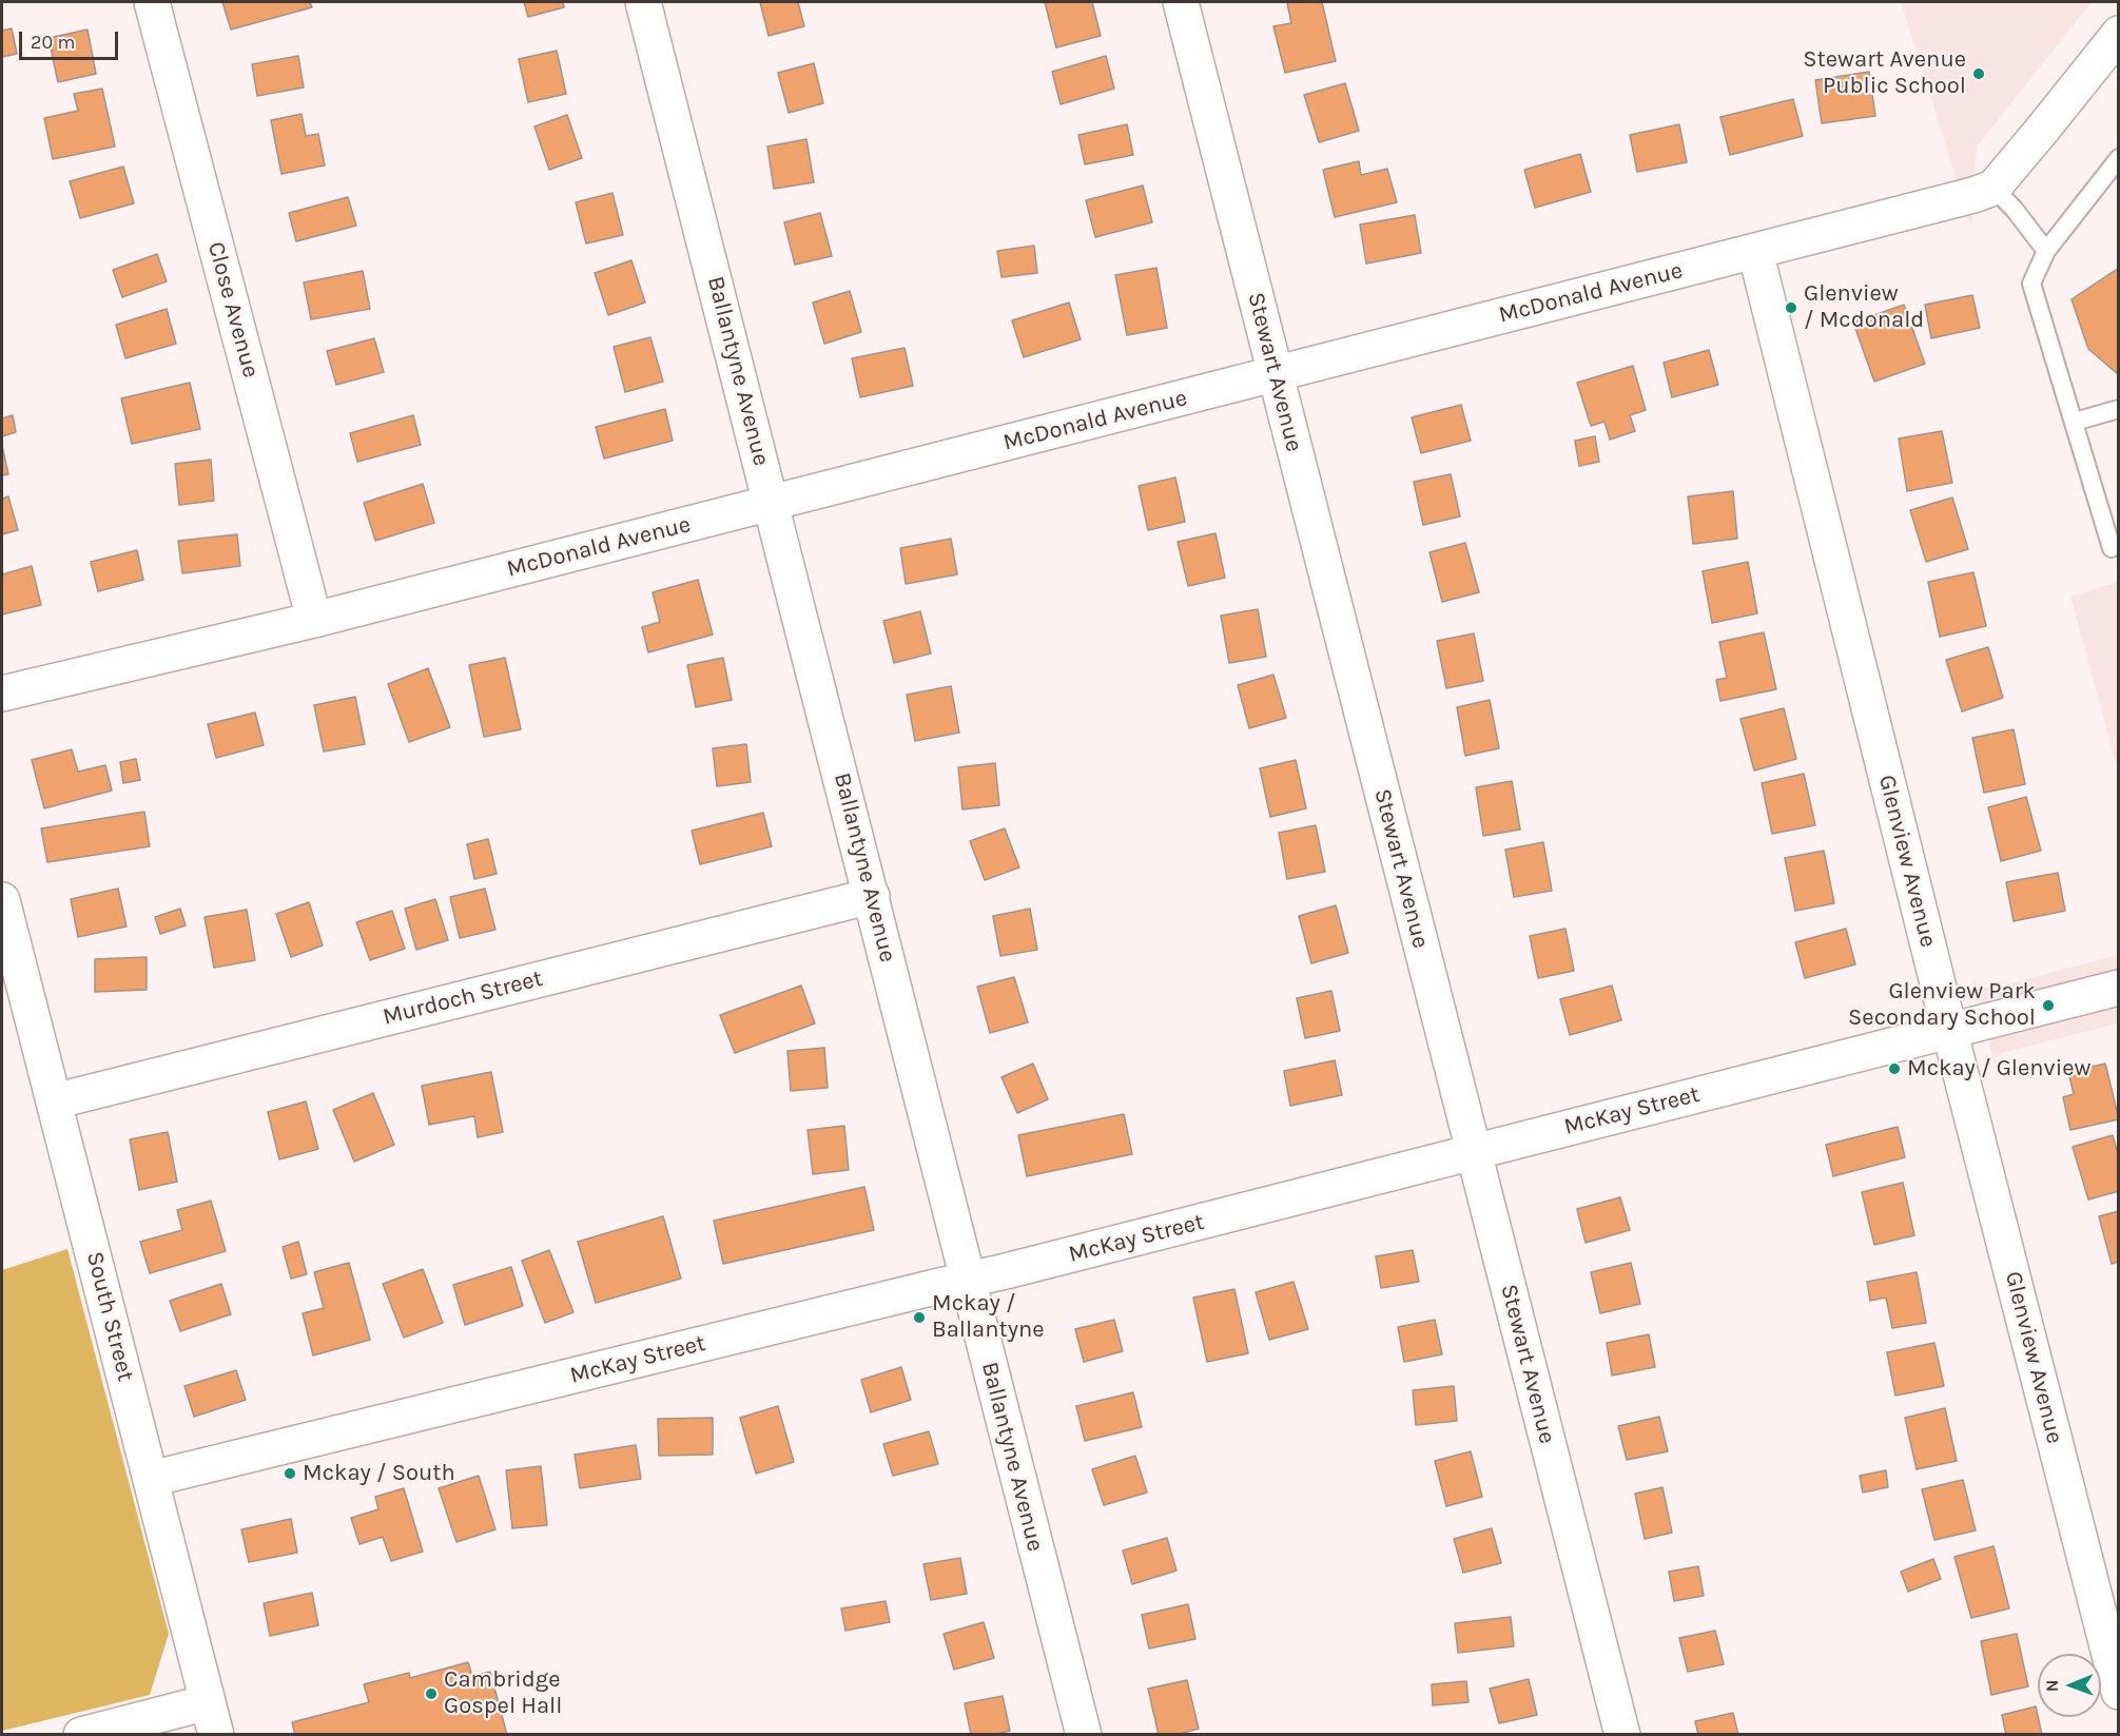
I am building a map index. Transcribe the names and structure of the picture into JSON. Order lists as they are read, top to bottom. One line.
{"streets":{"street":["McDonald Avenue","Close Avenue","Ballantyne Avenue","Stewart Avenue","Glenview Avenue","Murdoch Street","McKay Street","South Street"]},"crossings":[["McDonald Avenue","Close Avenue"],["McDonald Avenue","Ballantyne Avenue"],["McDonald Avenue","Stewart Avenue"],["McDonald Avenue","Glenview Avenue"],["Ballantyne Avenue","Murdoch Street"],["Ballantyne Avenue","McKay Street"],["Stewart Avenue","McKay Street"],["Glenview Avenue","McKay Street"],["Murdoch Street","South Street"],["McKay Street","South Street"]],"places":["Stewart Avenue Public School","Glenview / Mcdonald","Glenview Park Secondary School","Mckay / Glenview","Mckay / Ballantyne","Mckay / South","Cambridge Gospel Hall"],"scale_bar":"20 m","north":"left"}
